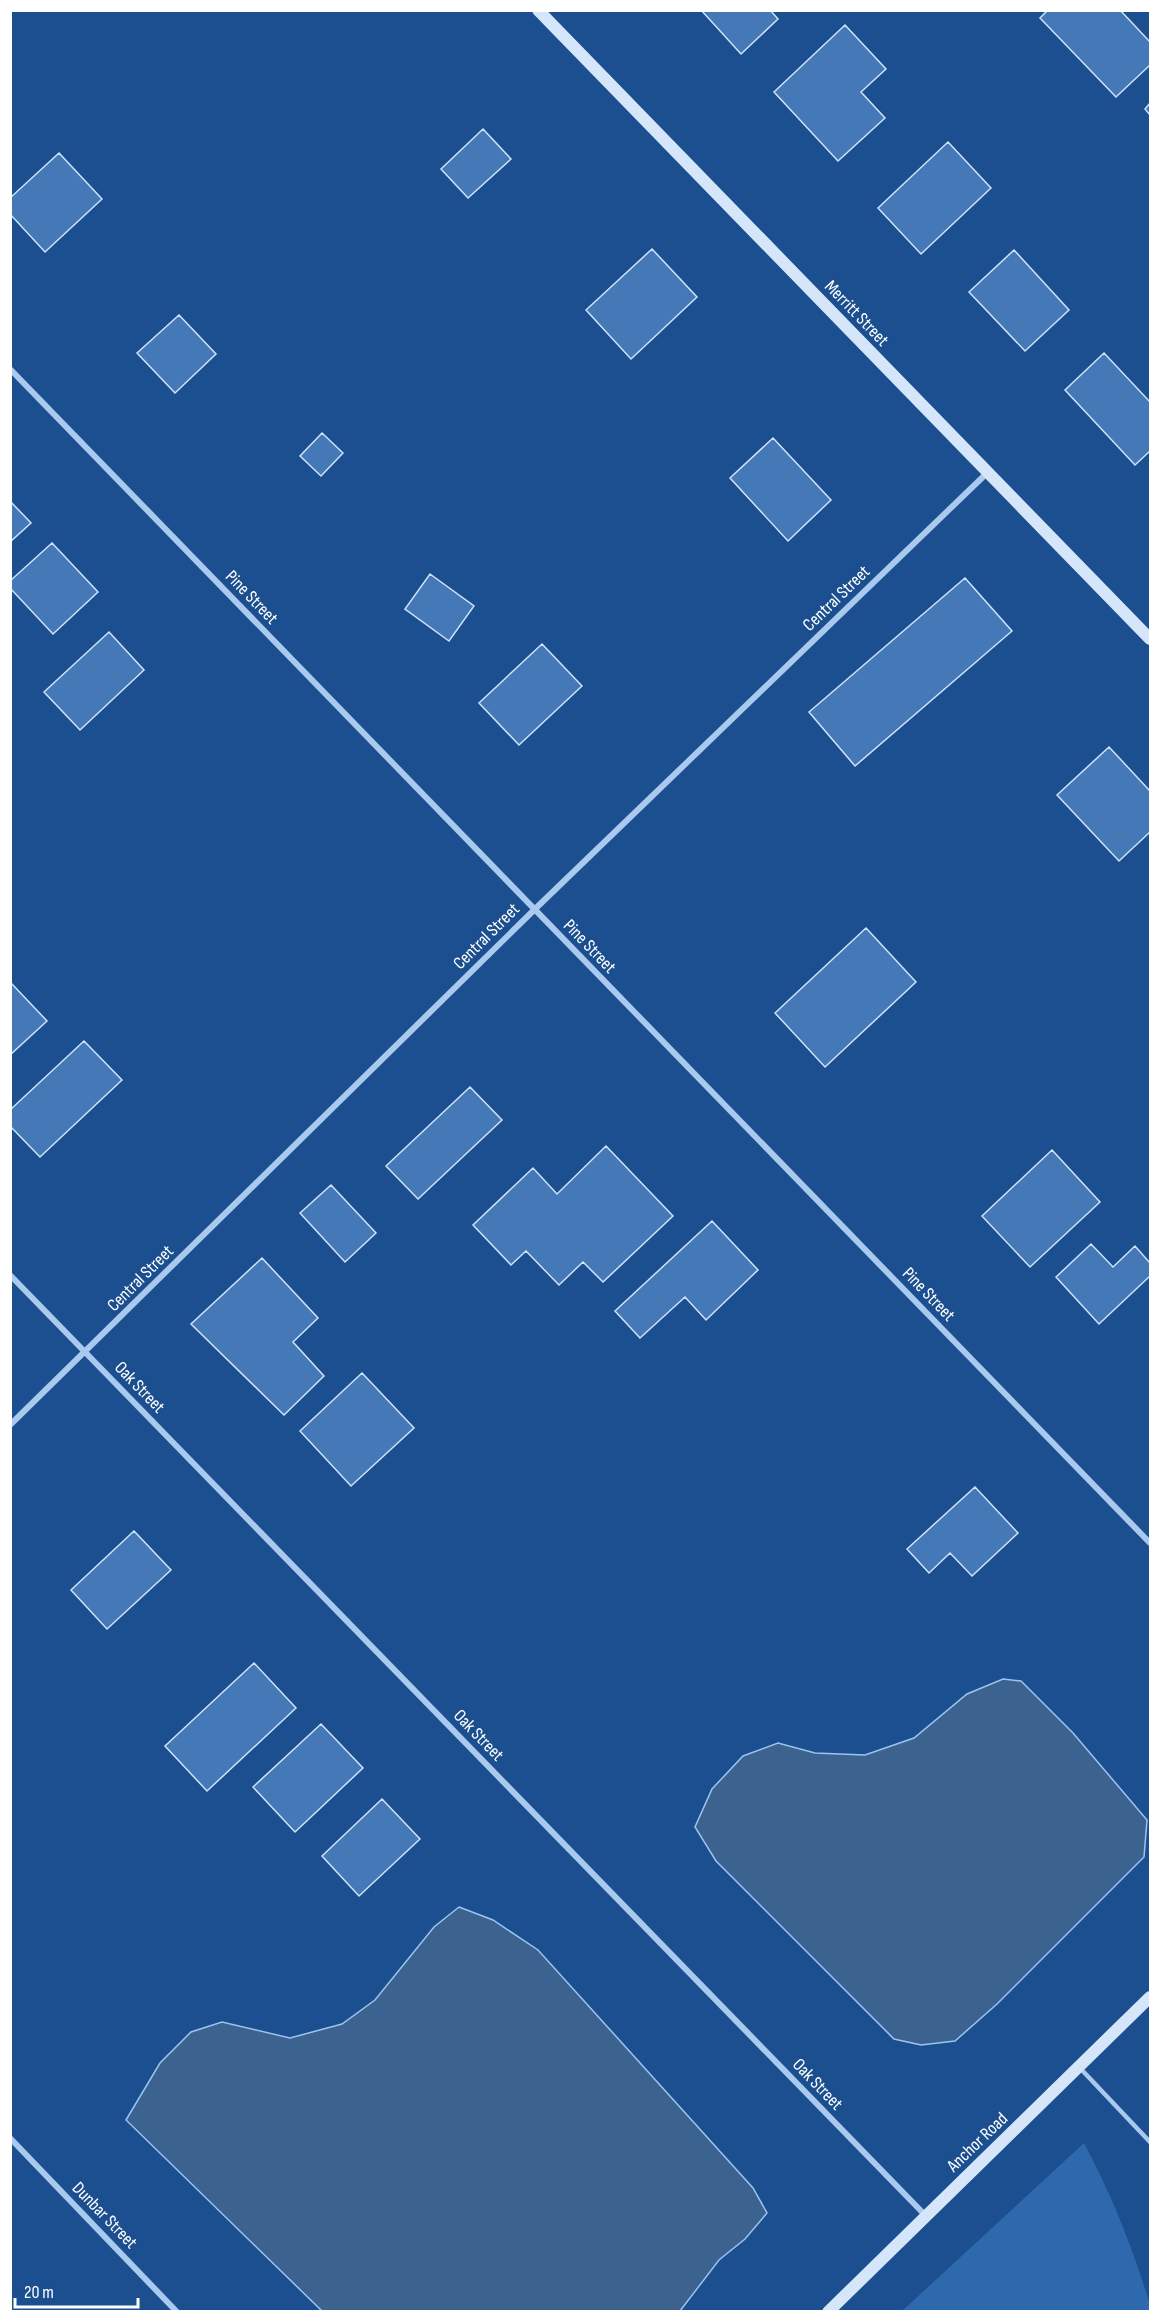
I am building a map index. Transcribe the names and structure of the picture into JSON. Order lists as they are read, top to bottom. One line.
{"streets":{"street":["Merritt Street","Pine Street","Central Street","Oak Street","Anchor Road","Dunbar Street"]},"crossings":[["Merritt Street","Central Street"],["Pine Street","Central Street"],["Central Street","Oak Street"],["Oak Street","Anchor Road"]],"scale_bar":"20 m"}
